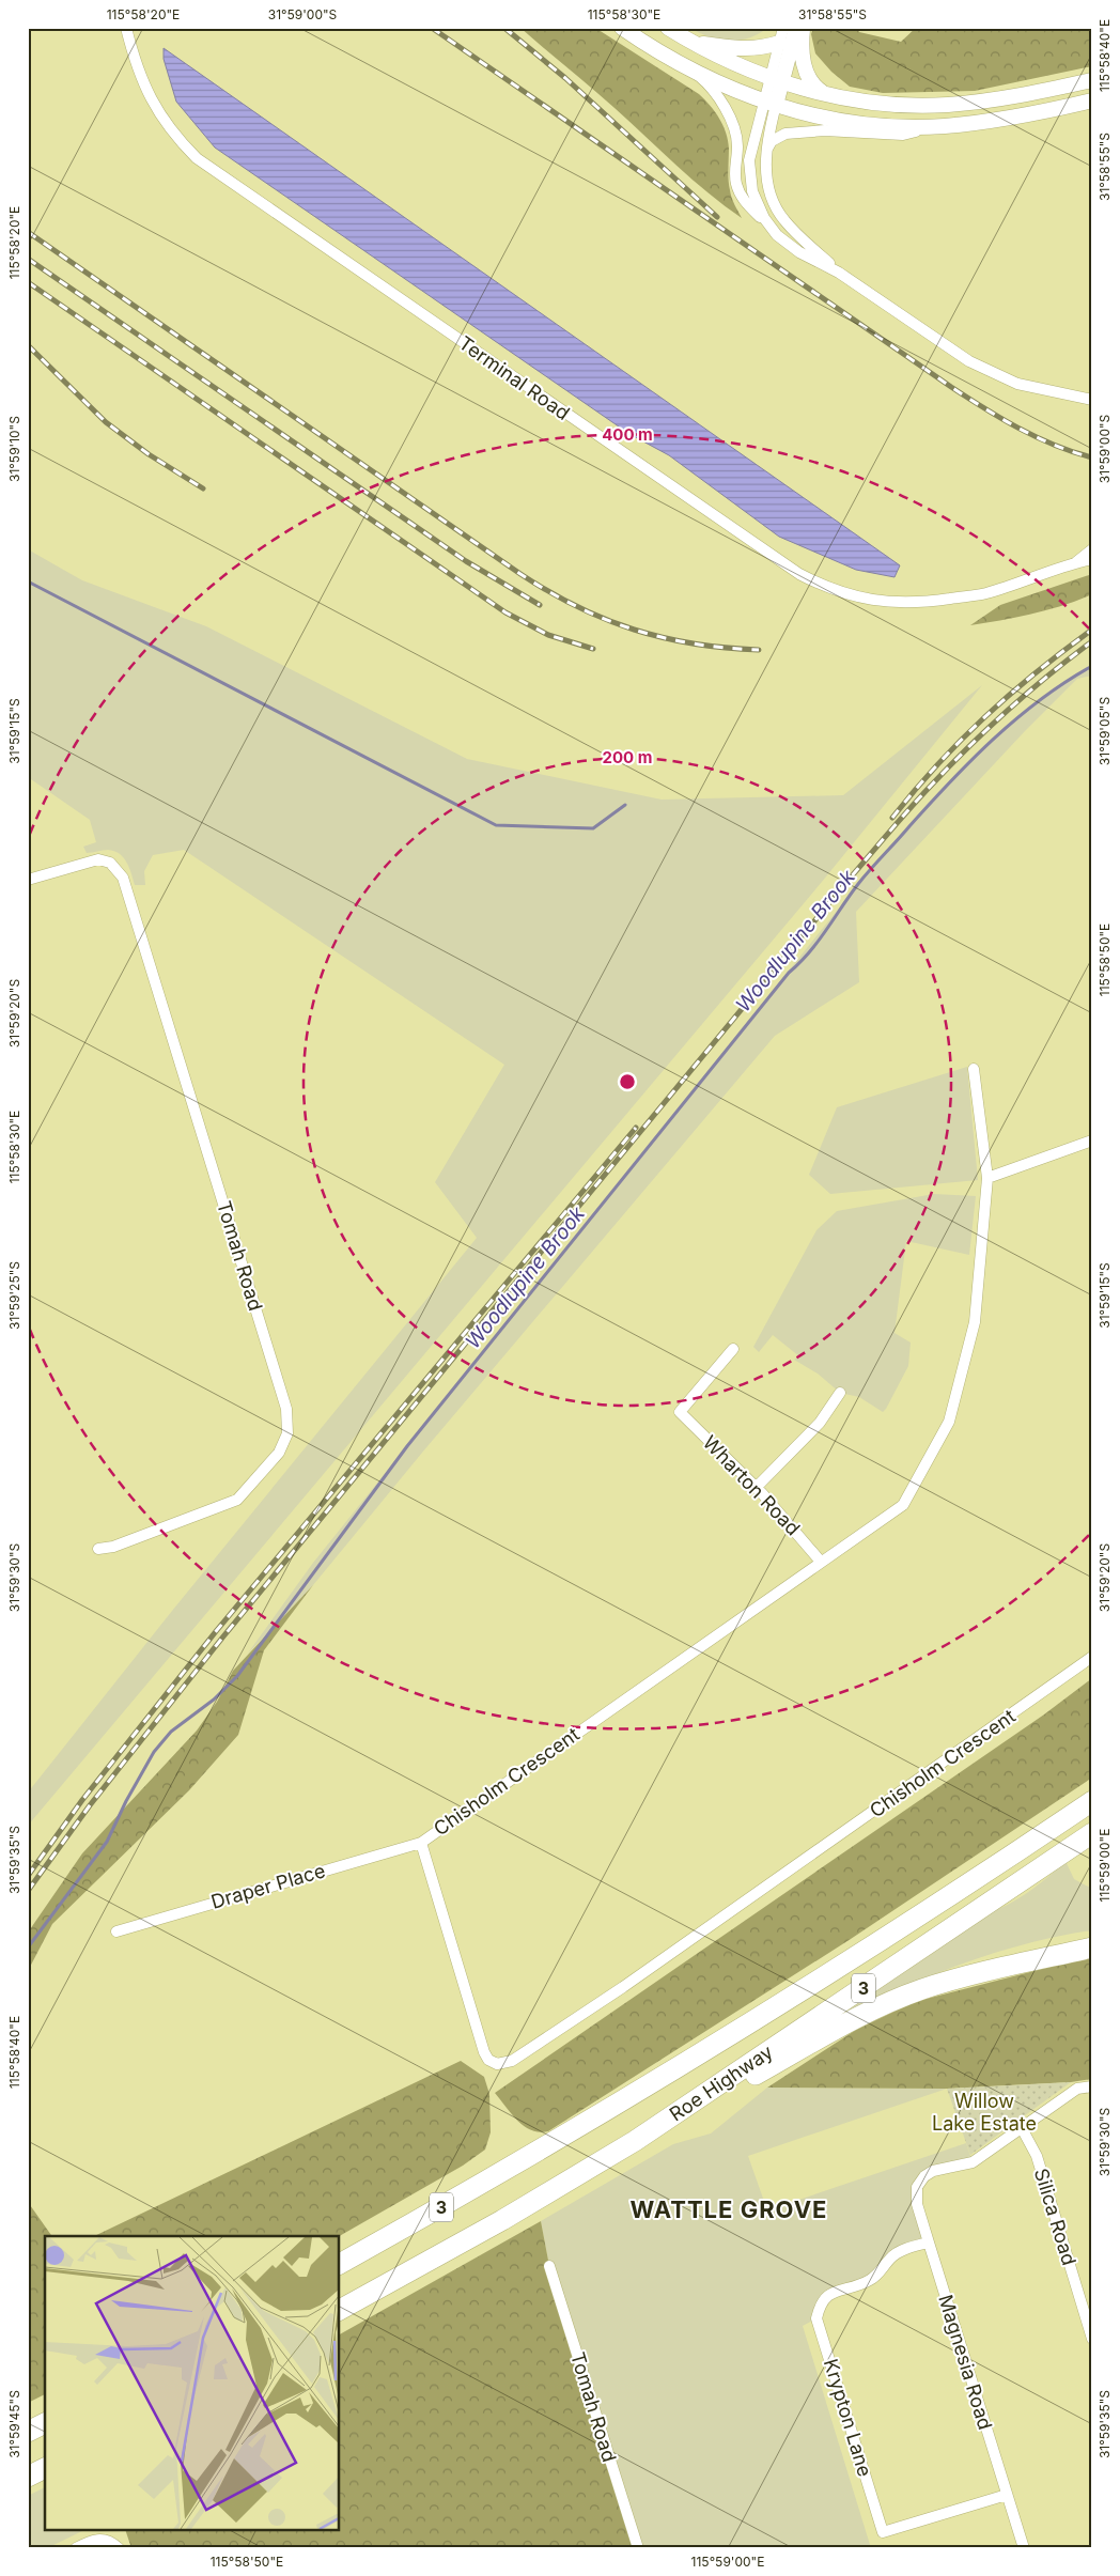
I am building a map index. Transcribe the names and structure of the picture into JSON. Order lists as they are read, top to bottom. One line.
{"streets":{"highway":["3","Roe Highway"],"street":["Terminal Road","Tomah Road","Wharton Road","Chisholm Crescent","Draper Place","Silica Road","Magnesia Road","Krypton Lane"]},"crossings":[["Wharton Road","Chisholm Crescent"],["Chisholm Crescent","Draper Place"],["Silica Road","Magnesia Road"],["Magnesia Road","Krypton Lane"]],"districts":["WATTLE GROVE"],"water":["Woodlupine Brook"],"parks":["Willow Lake Estate"],"coordinates":["115°58'20\"E","31°59'00\"S","115°58'30\"E","31°58'55\"S","115°58'40\"E","31°59'10\"S","31°59'15\"S","31°59'05\"S","115°58'50\"E","31°59'20\"S","31°59'25\"S","31°59'30\"S","31°59'35\"S","115°59'00\"E","31°59'45\"S"],"rings":["400 m","200 m"]}
